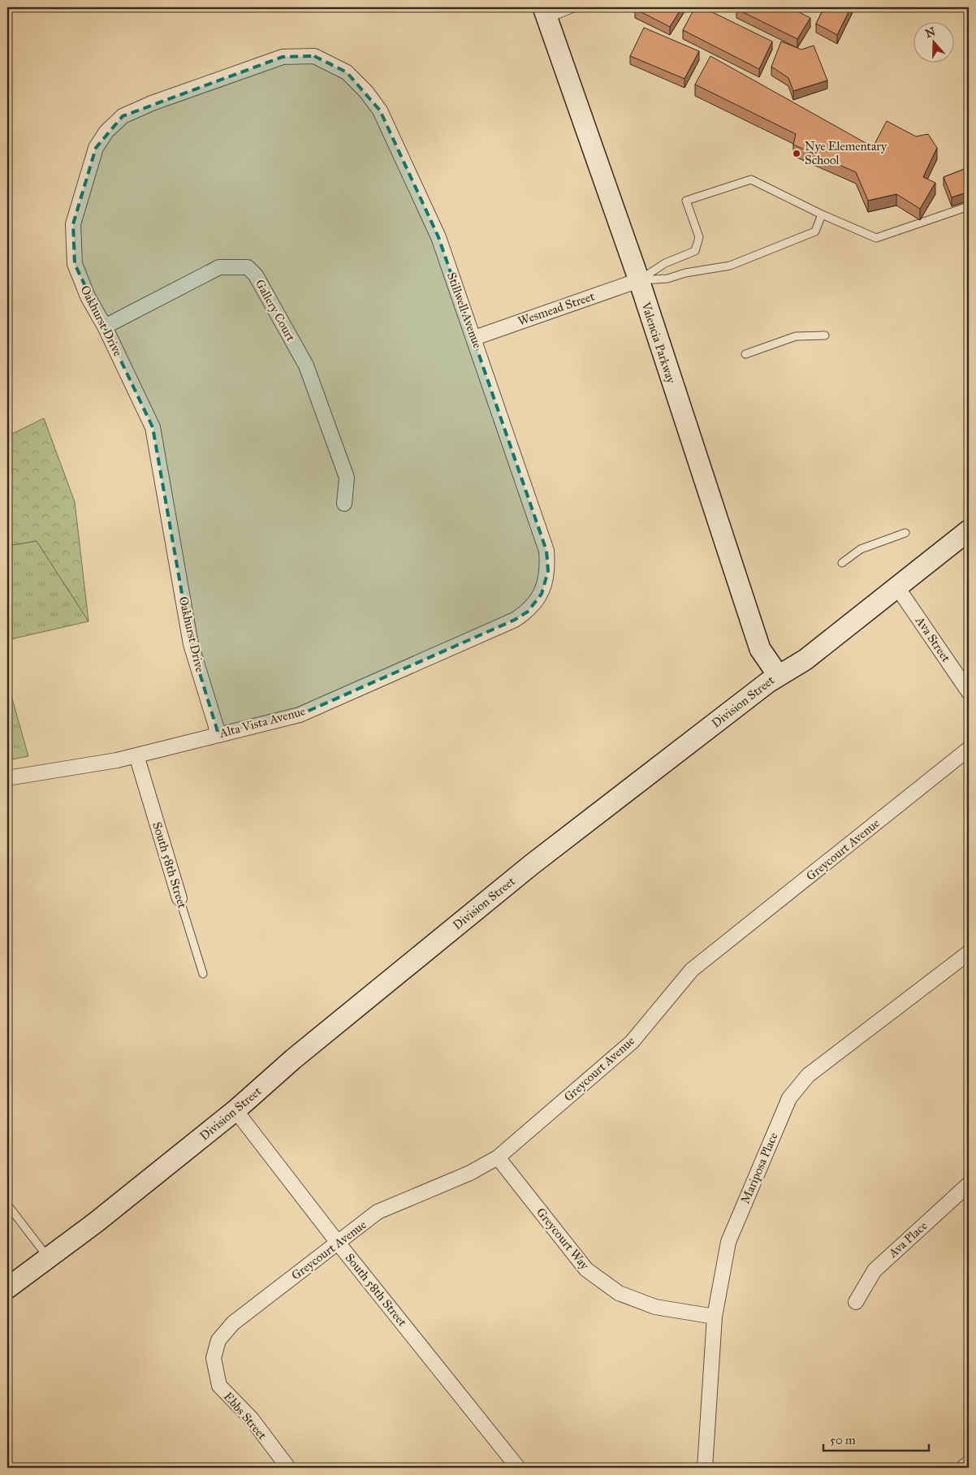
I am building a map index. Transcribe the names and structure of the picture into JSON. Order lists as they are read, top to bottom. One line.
{"streets":{"main road":["Valencia Parkway","Division Street"],"street":["Wesmead Street","Gallery Court","Stillwell Avenue","Oakhurst Drive","Ava Street","Alta Vista Avenue","Greycourt Avenue","South 58th Street","Mariposa Place","Greycourt Way","Ava Place","Ebbs Street"]},"crossings":[["Wesmead Street","Stillwell Avenue"],["Wesmead Street","Valencia Parkway"],["Gallery Court","Oakhurst Drive"],["Stillwell Avenue","Oakhurst Drive"],["Stillwell Avenue","Alta Vista Avenue"],["Oakhurst Drive","Alta Vista Avenue"],["Valencia Parkway","Division Street"],["Ava Street","Division Street"],["Division Street","South 58th Street"],["Alta Vista Avenue","South 58th Street"],["Greycourt Avenue","South 58th Street"],["Greycourt Avenue","Greycourt Way"],["Greycourt Avenue","Ebbs Street"],["Mariposa Place","Greycourt Way"]],"places":["Nye Elementary School"],"scale_bar":"50 m","north":"top"}
